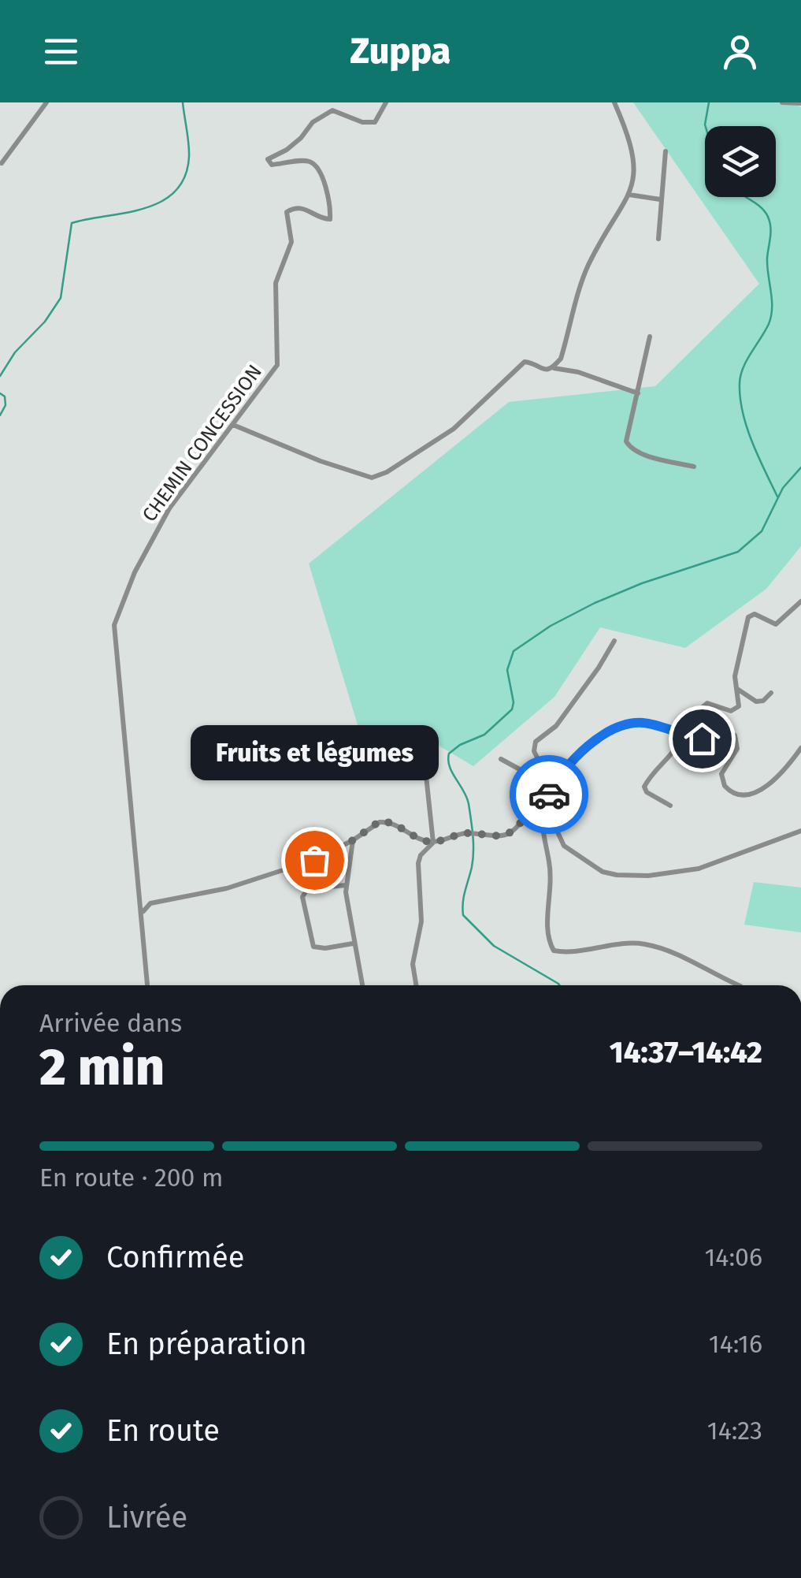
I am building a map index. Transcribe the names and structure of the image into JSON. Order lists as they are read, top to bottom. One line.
{"streets":{"street":["CHEMIN CONCESSION"]},"places":["Fruits et légumes"],"page":{"header":"Zuppa","bubble":"Fruits et légumes","heading":["2 min","Arrivée dans","14:37–14:42"],"bar":"En route · 200 m","list":[["Confirmée","14:06"],["En préparation","14:16"],["En route","14:23"],"Livrée"]}}
